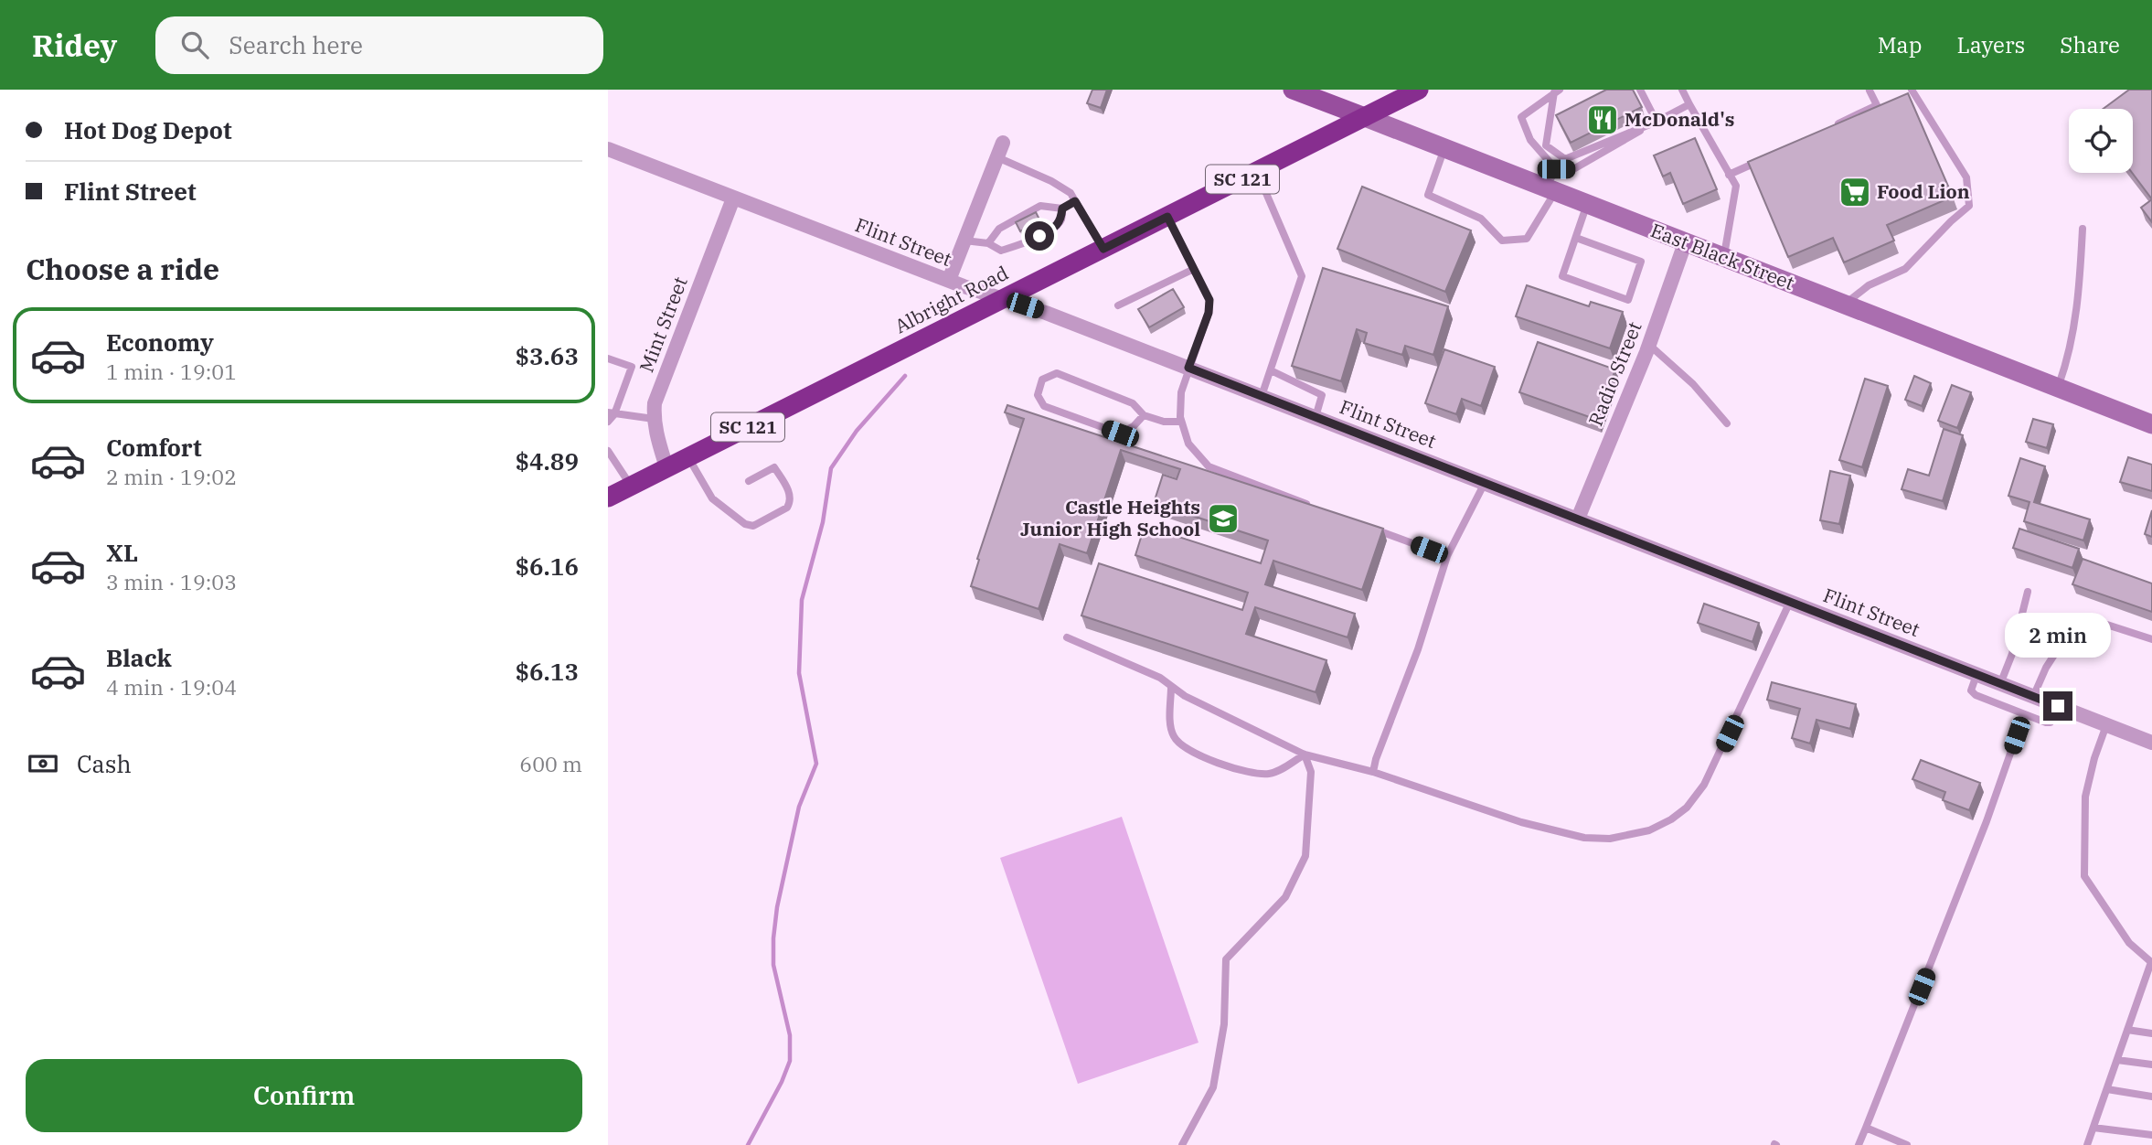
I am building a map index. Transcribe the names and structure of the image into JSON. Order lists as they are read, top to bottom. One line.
{"streets":{"highway":["SC 121","Albright Road"],"main road":["East Black Street"],"street":["Flint Street","Mint Street","Radio Street"]},"crossings":[["Flint Street","Albright Road"],["Flint Street","Mint Street"],["Flint Street","Radio Street"],["East Black Street","Albright Road"],["East Black Street","Radio Street"],["Albright Road","Mint Street"]],"places":{"restaurant":["McDonald's"],"supermarket":["Food Lion"],"school or university":["Castle Heights Junior High School"]},"page":{"header":"Ridey","search":"Search here","nav":["Map","Layers","Share"],"banner":["Hot Dog Depot","Flint Street"],"heading":"Choose a ride","list":[{"name":"Economy","note":"1 min · 19:01","value":"$3.63"},{"name":"Comfort","note":"2 min · 19:02","value":"$4.89"},{"name":"XL","note":"3 min · 19:03","value":"$6.16"},{"name":"Black","note":"4 min · 19:04","value":"$6.13"}],"bubble":"2 min","pay":["Cash","600 m"],"buttons":"Confirm"}}
